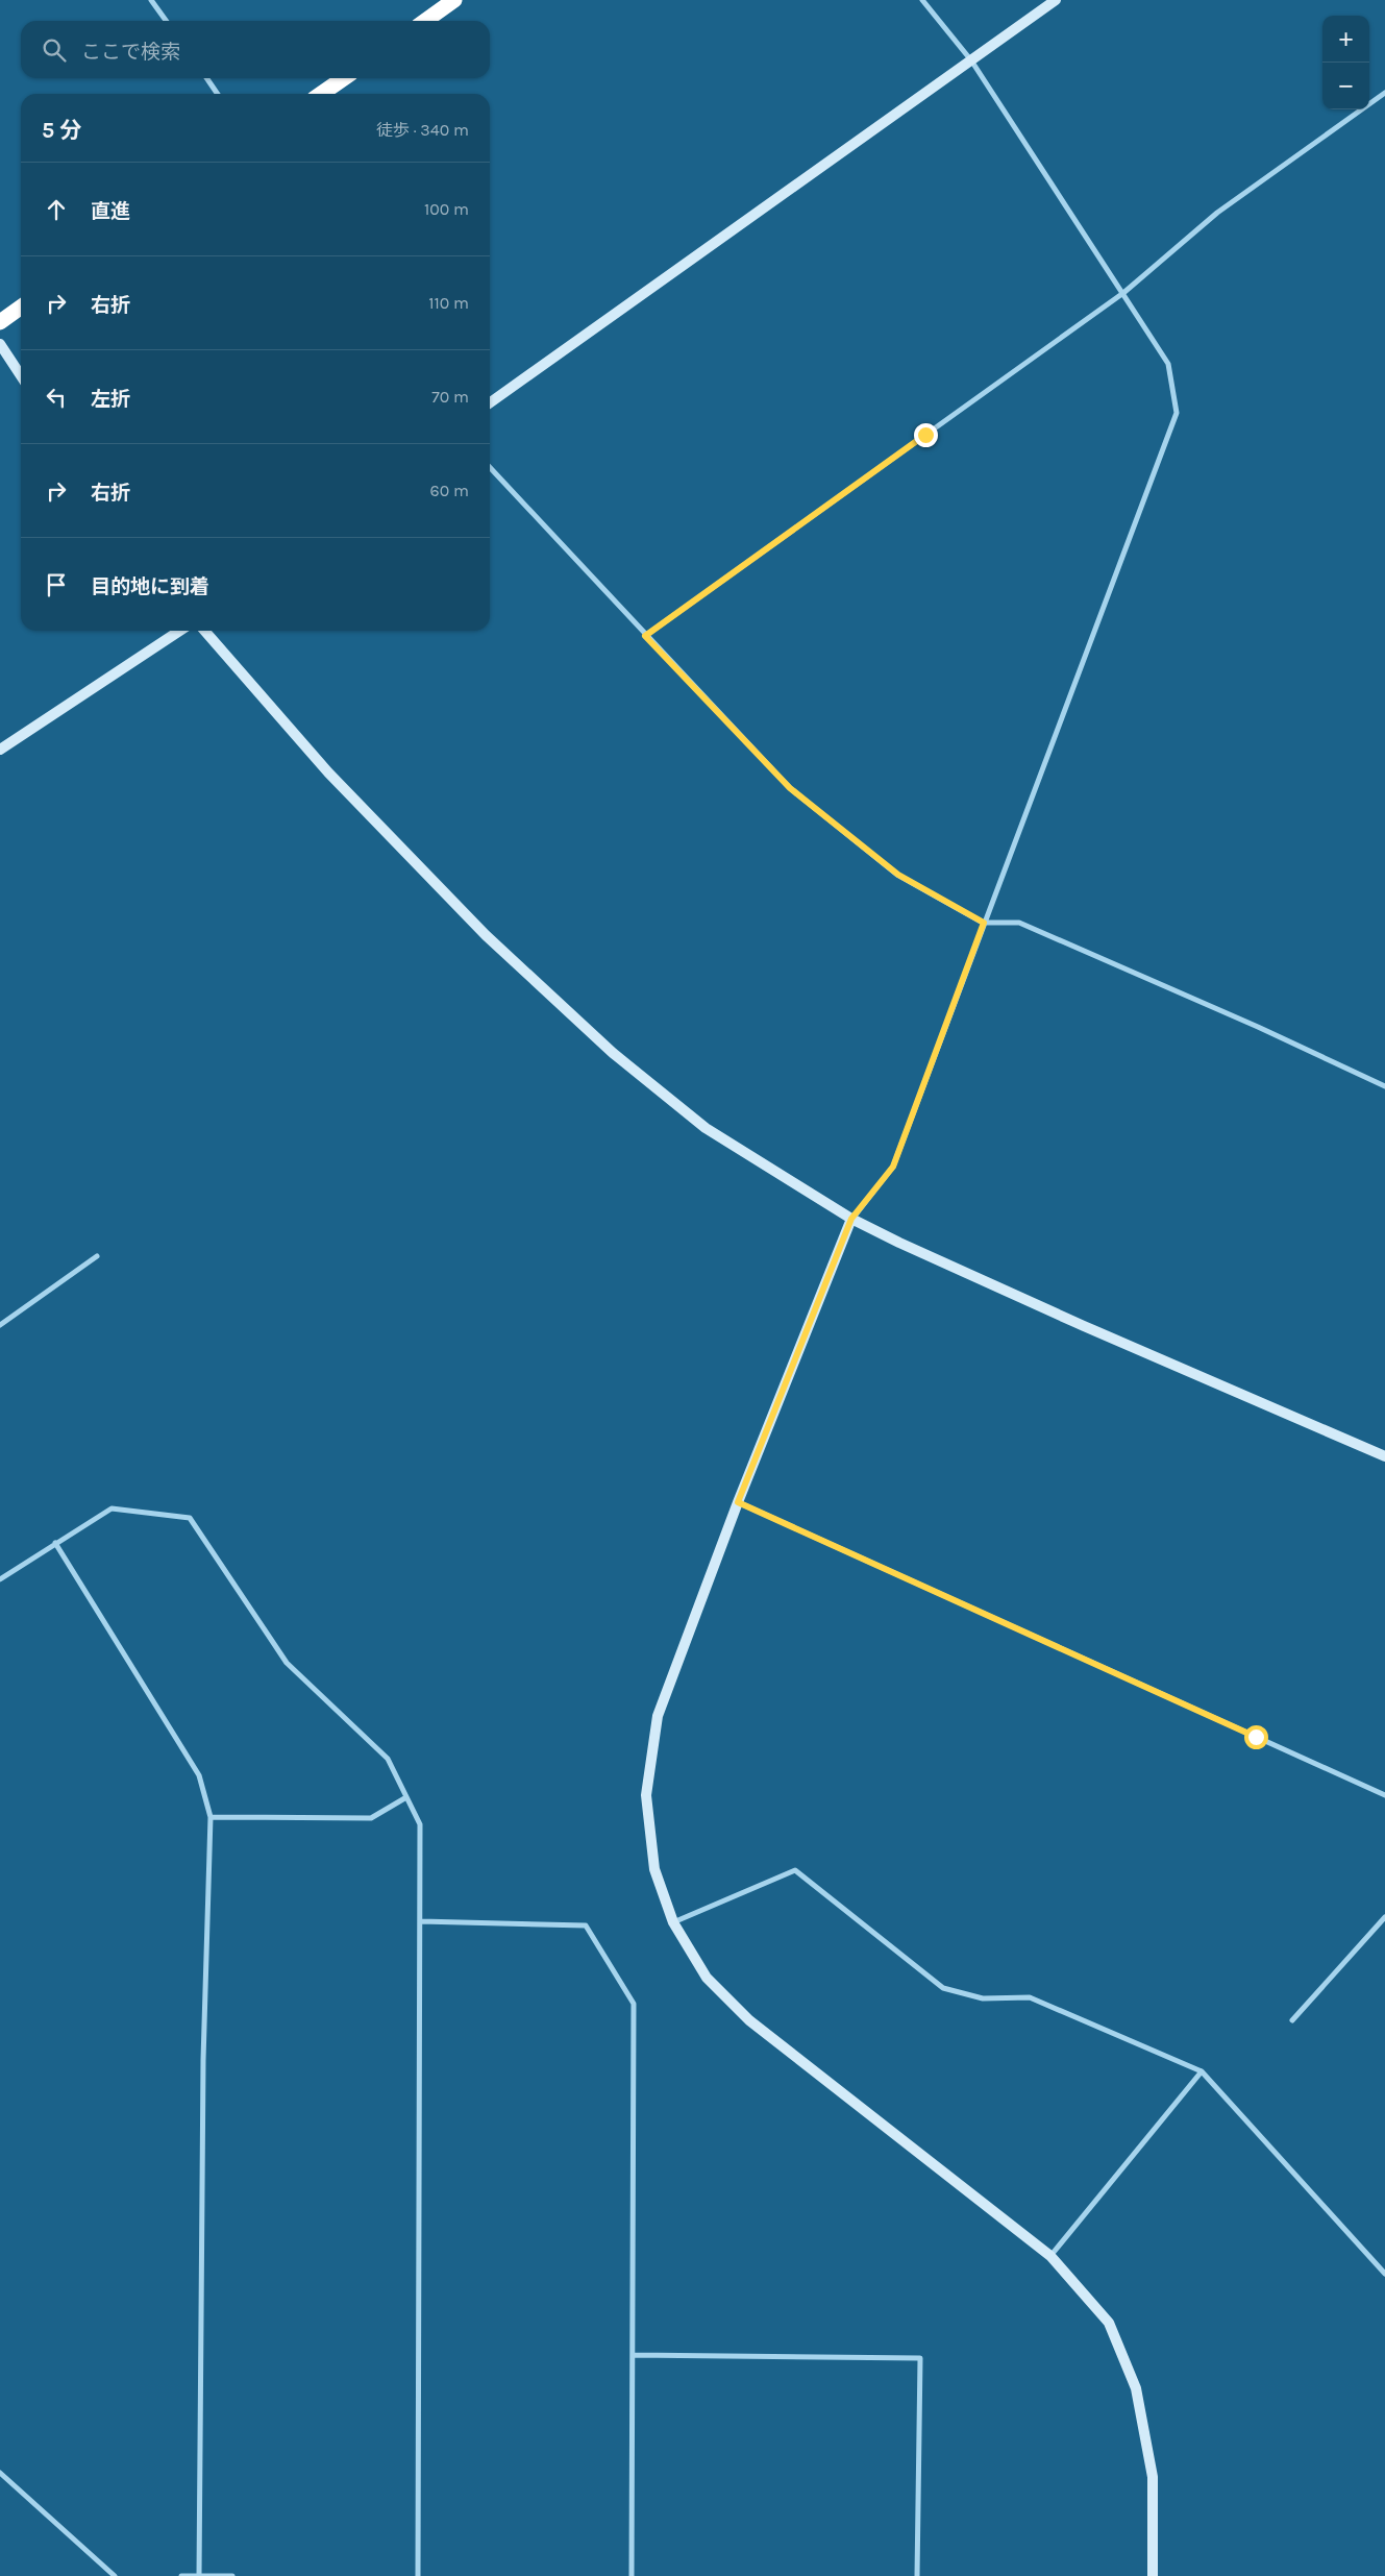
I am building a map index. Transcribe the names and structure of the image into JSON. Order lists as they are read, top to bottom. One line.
{"page":{"map_buttons":["+","−"],"search":"ここで検索","heading":["5 分","徒歩 · 340 m"],"list":[["直進","100 m"],["右折","110 m"],["左折","70 m"],["右折","60 m"],"目的地に到着"]}}
